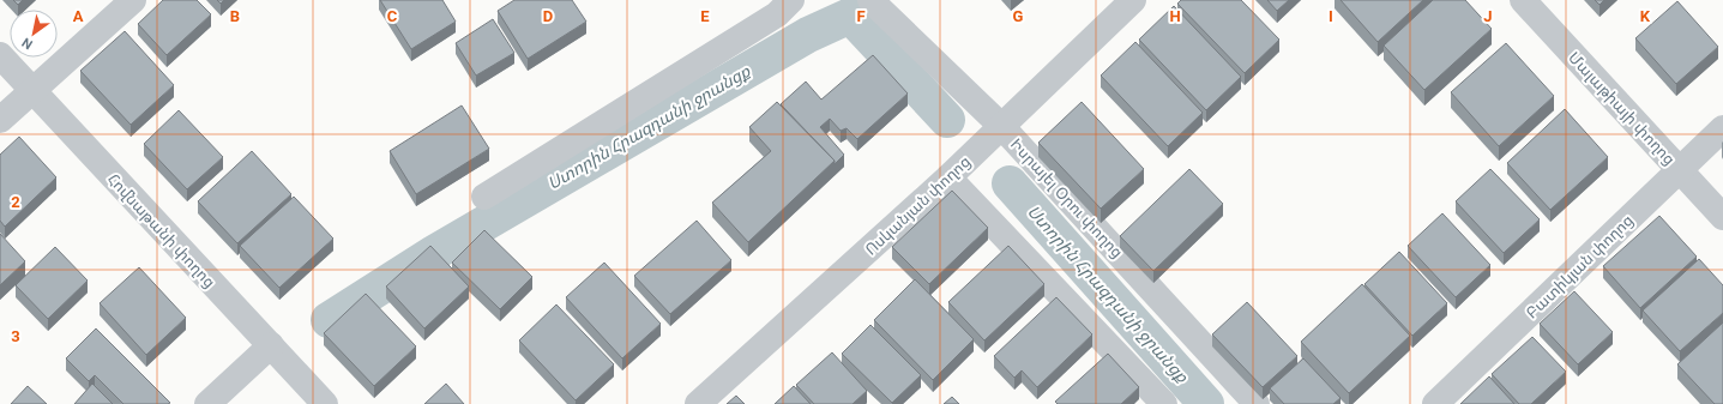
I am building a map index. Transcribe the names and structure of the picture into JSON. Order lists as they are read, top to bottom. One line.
{"streets":{"street":["Մալաթիայի փողոց","Իսրայել Օրու փողոց","Ոսկանյան փողոց","Հովնաթանի փողոց","Բատիկյան փողոց"]},"crossings":[["Մալաթիայի փողոց","Բատիկյան փողոց"],["Իսրայել Օրու փողոց","Ոսկանյան փողոց"]],"water":["Ստորին Հրազդանի ջրանցք"],"north":"bottom left","grid":{"columns":["A","B","C","D","E","F","G","H","I","J","K"],"rows":["2","3"]}}
